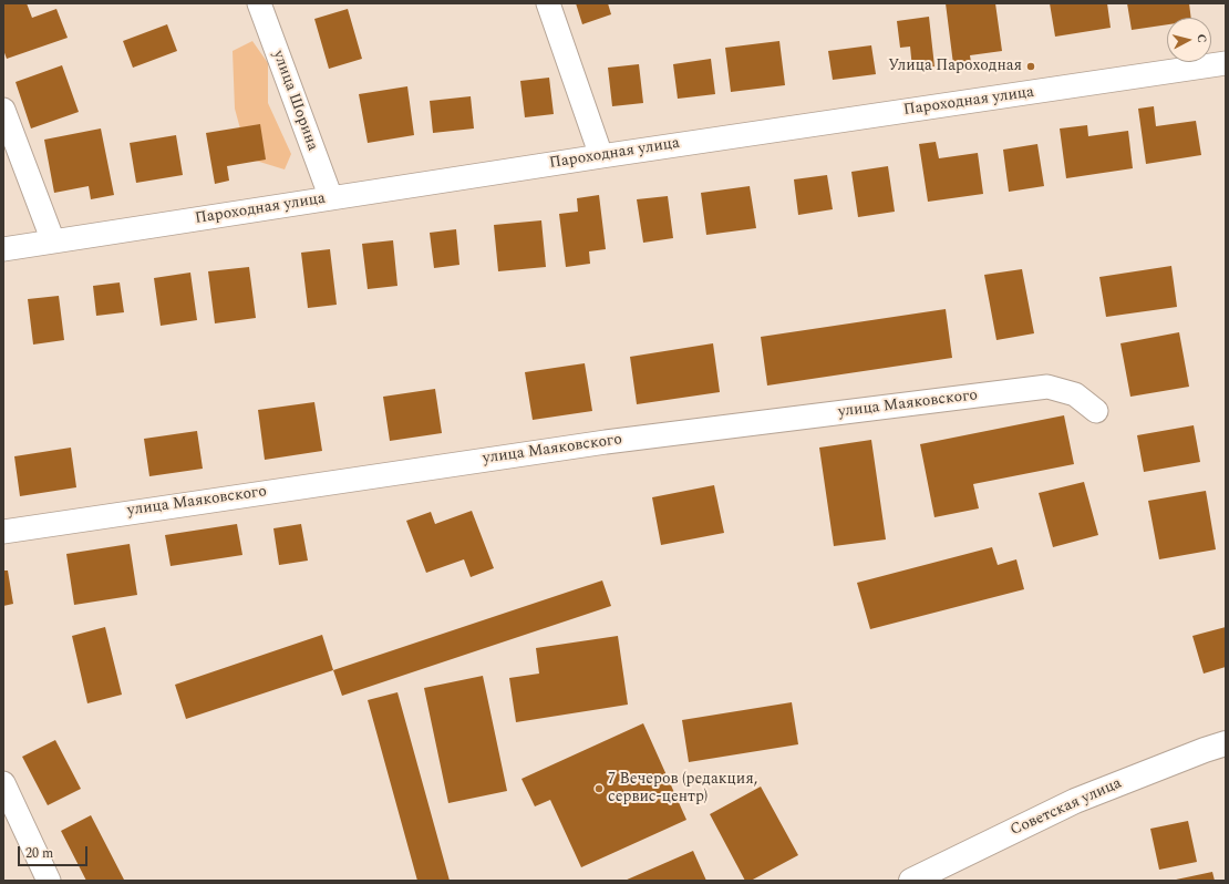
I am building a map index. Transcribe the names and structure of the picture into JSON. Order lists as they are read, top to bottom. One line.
{"streets":{"street":["улица Шорина","Пароходная улица","улица Маяковского","Советская улица"]},"crossings":[["улица Шорина","Пароходная улица"]],"places":["Улица Пароходная","7 Вечеров (редакция, сервис-центр)"],"scale_bar":"20 m","north":"right"}
